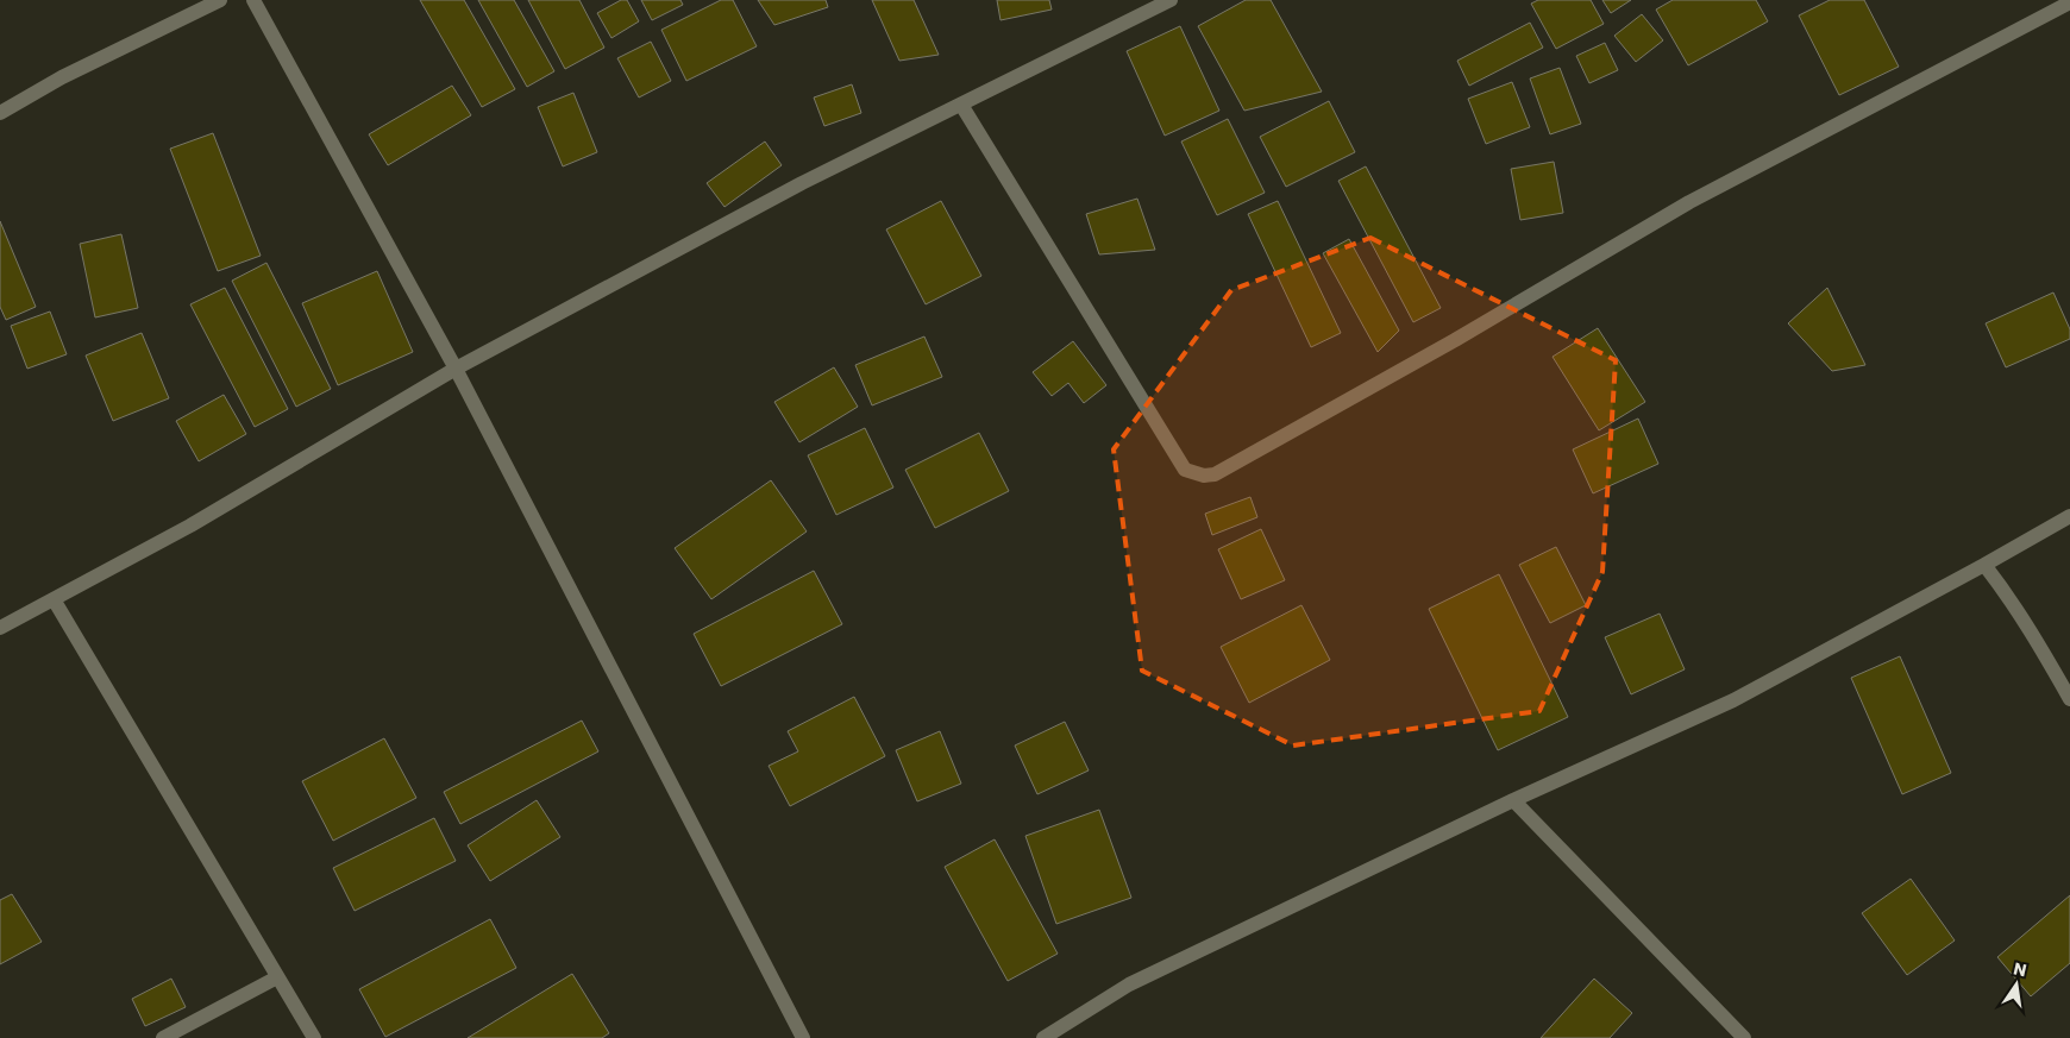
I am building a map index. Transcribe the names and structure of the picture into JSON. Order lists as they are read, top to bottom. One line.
{"north":"top"}
